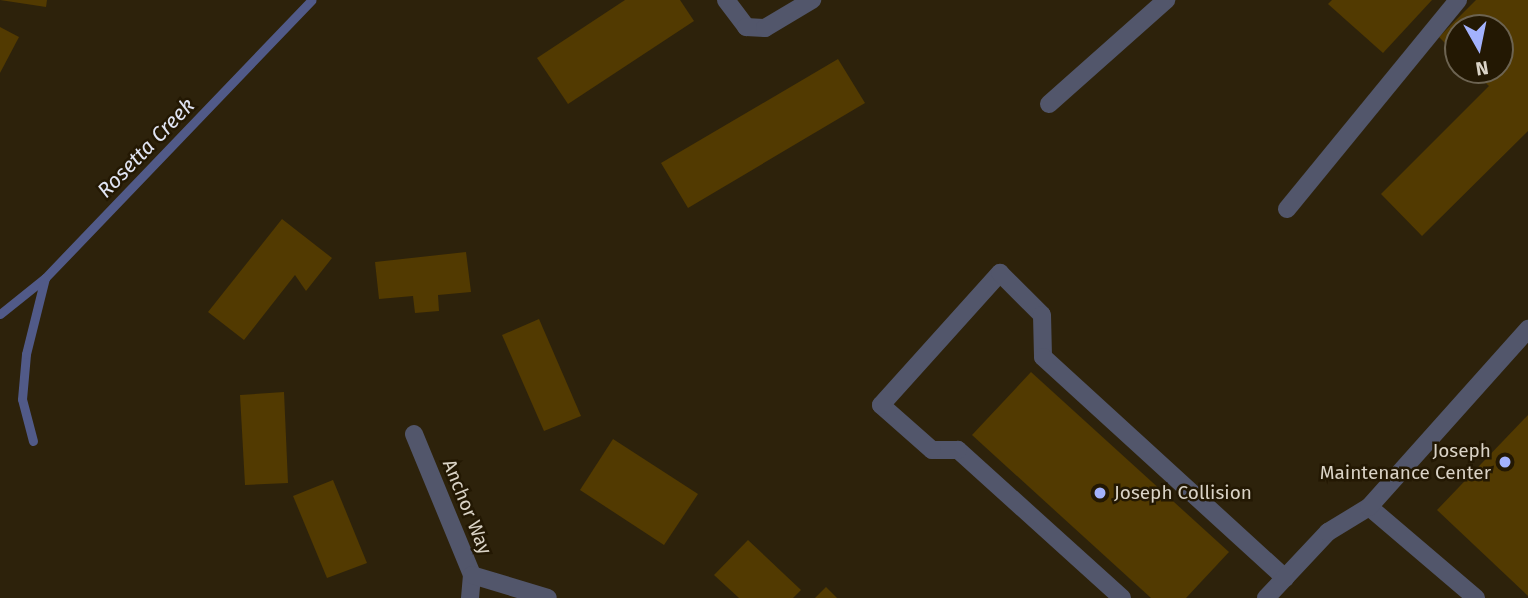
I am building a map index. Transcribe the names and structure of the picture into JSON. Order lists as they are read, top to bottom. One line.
{"streets":{"street":["Anchor Way"]},"water":["Rosetta Creek"],"places":["Joseph Maintenance Center","Joseph Collision"],"north":"bottom"}
